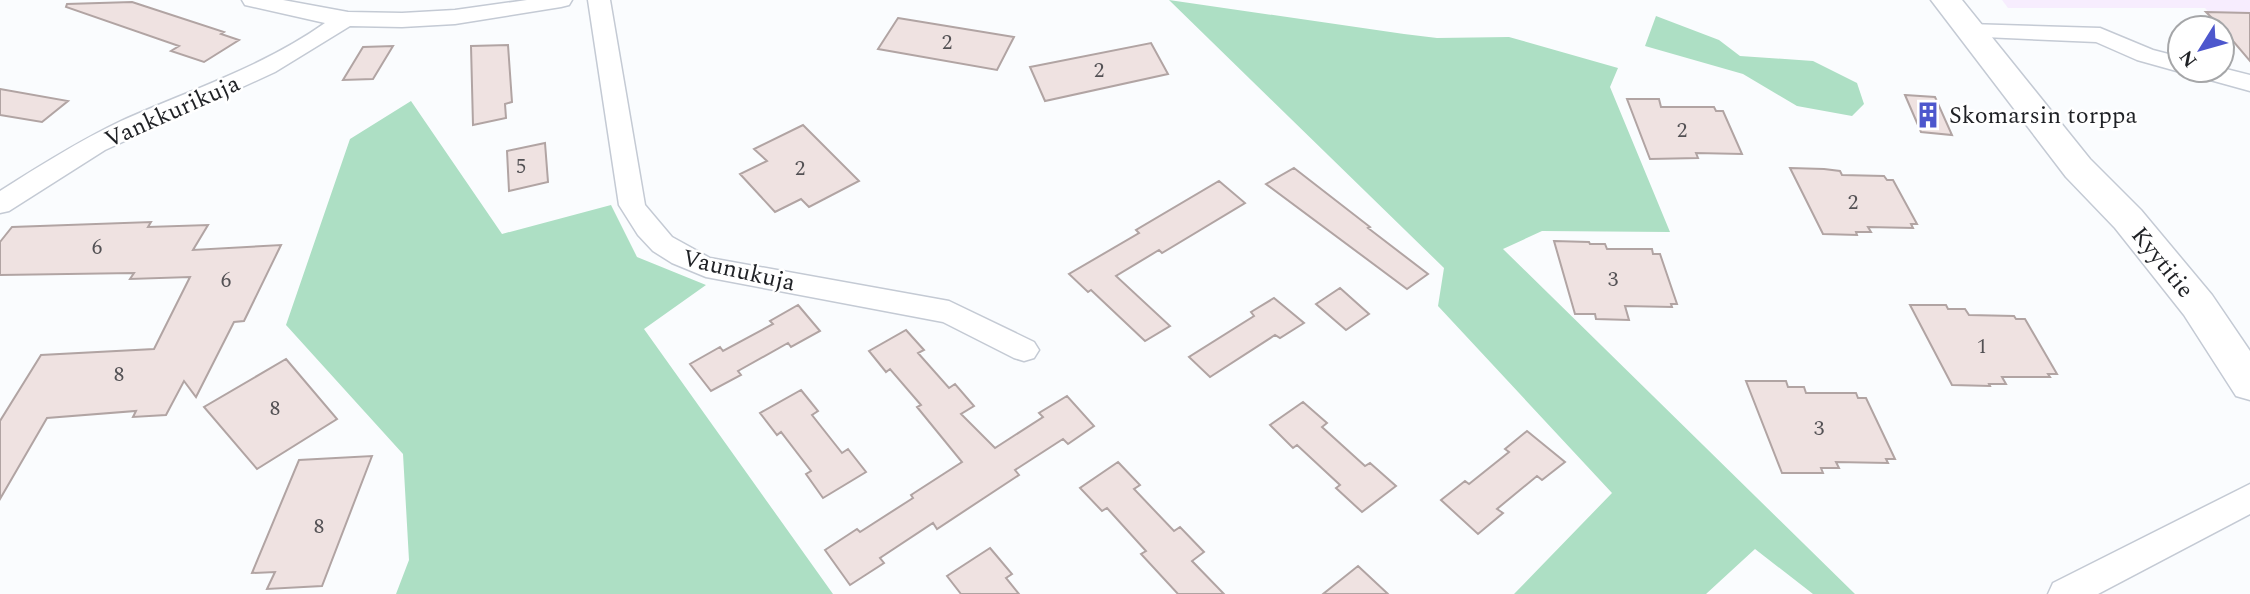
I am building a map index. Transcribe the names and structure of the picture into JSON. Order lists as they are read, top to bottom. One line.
{"streets":{"main road":["Kyytitie"],"street":["Vankkurikuja","Vaunukuja"]},"places":{"building":["Skomarsin torppa"]},"house_numbers":["2","2","2","5","2","2","6","3","6","1","8","8","3","8"],"north":"bottom left"}
